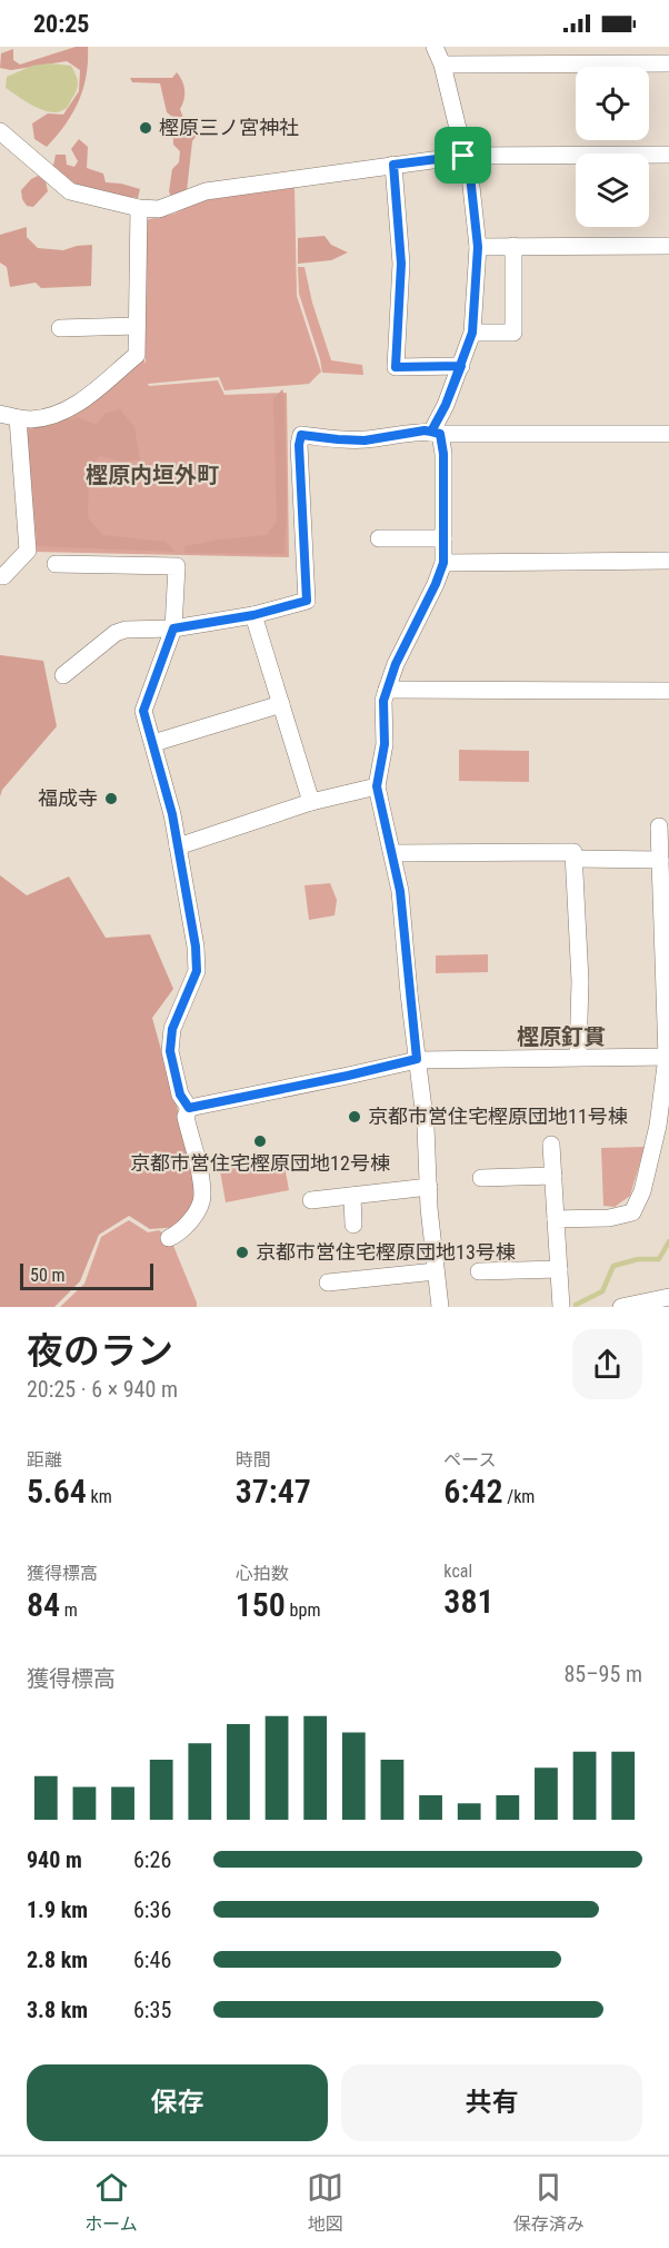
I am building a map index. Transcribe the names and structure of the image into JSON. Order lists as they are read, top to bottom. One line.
{"districts":["樫原内垣外町","樫原釘貫"],"places":["樫原三ノ宮神社","福成寺","京都市営住宅樫原団地11号棟","京都市営住宅樫原団地12号棟","京都市営住宅樫原団地13号棟"],"scale_bar":"50 m","page":{"status":"20:25","scale":"50 m","heading":["夜のラン","20:25 · 6 × 940 m"],"stats":[["距離","5.64 km"],["時間","37:47"],["ペース","6:42 /km"],["獲得標高","84 m"],["心拍数","150 bpm"],["kcal","381"]],"chart":["獲得標高","85–95 m"],"list":[{"name":"940 m","note":"6:26"},{"name":"1.9 km","note":"6:36"},{"name":"2.8 km","note":"6:46"},{"name":"3.8 km","note":"6:35"}],"buttons":["保存","共有"],"tabs":["ホーム","地図","保存済み"]}}
